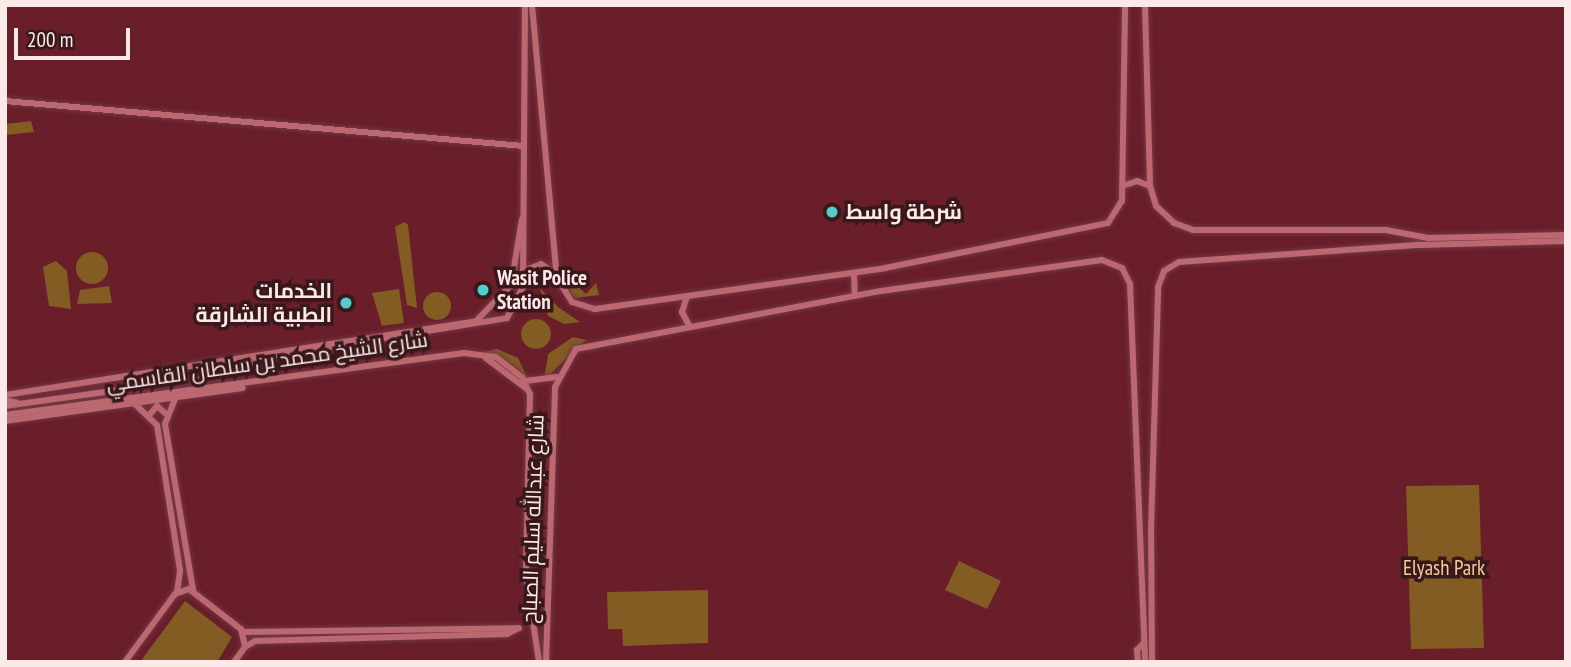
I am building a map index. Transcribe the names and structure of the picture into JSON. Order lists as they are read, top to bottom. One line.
{"streets":{"main road":["شارع الشيخ محمد بن سلطان القاسمي","شارع عبدالله سليم الصباح"]},"crossings":[["شارع الشيخ محمد بن سلطان القاسمي","شارع عبدالله سليم الصباح"]],"parks":["Elyash Park"],"places":["شرطة واسط","Wasit Police Station","الخدمات الطبية الشارقة"],"scale_bar":"200 m"}
